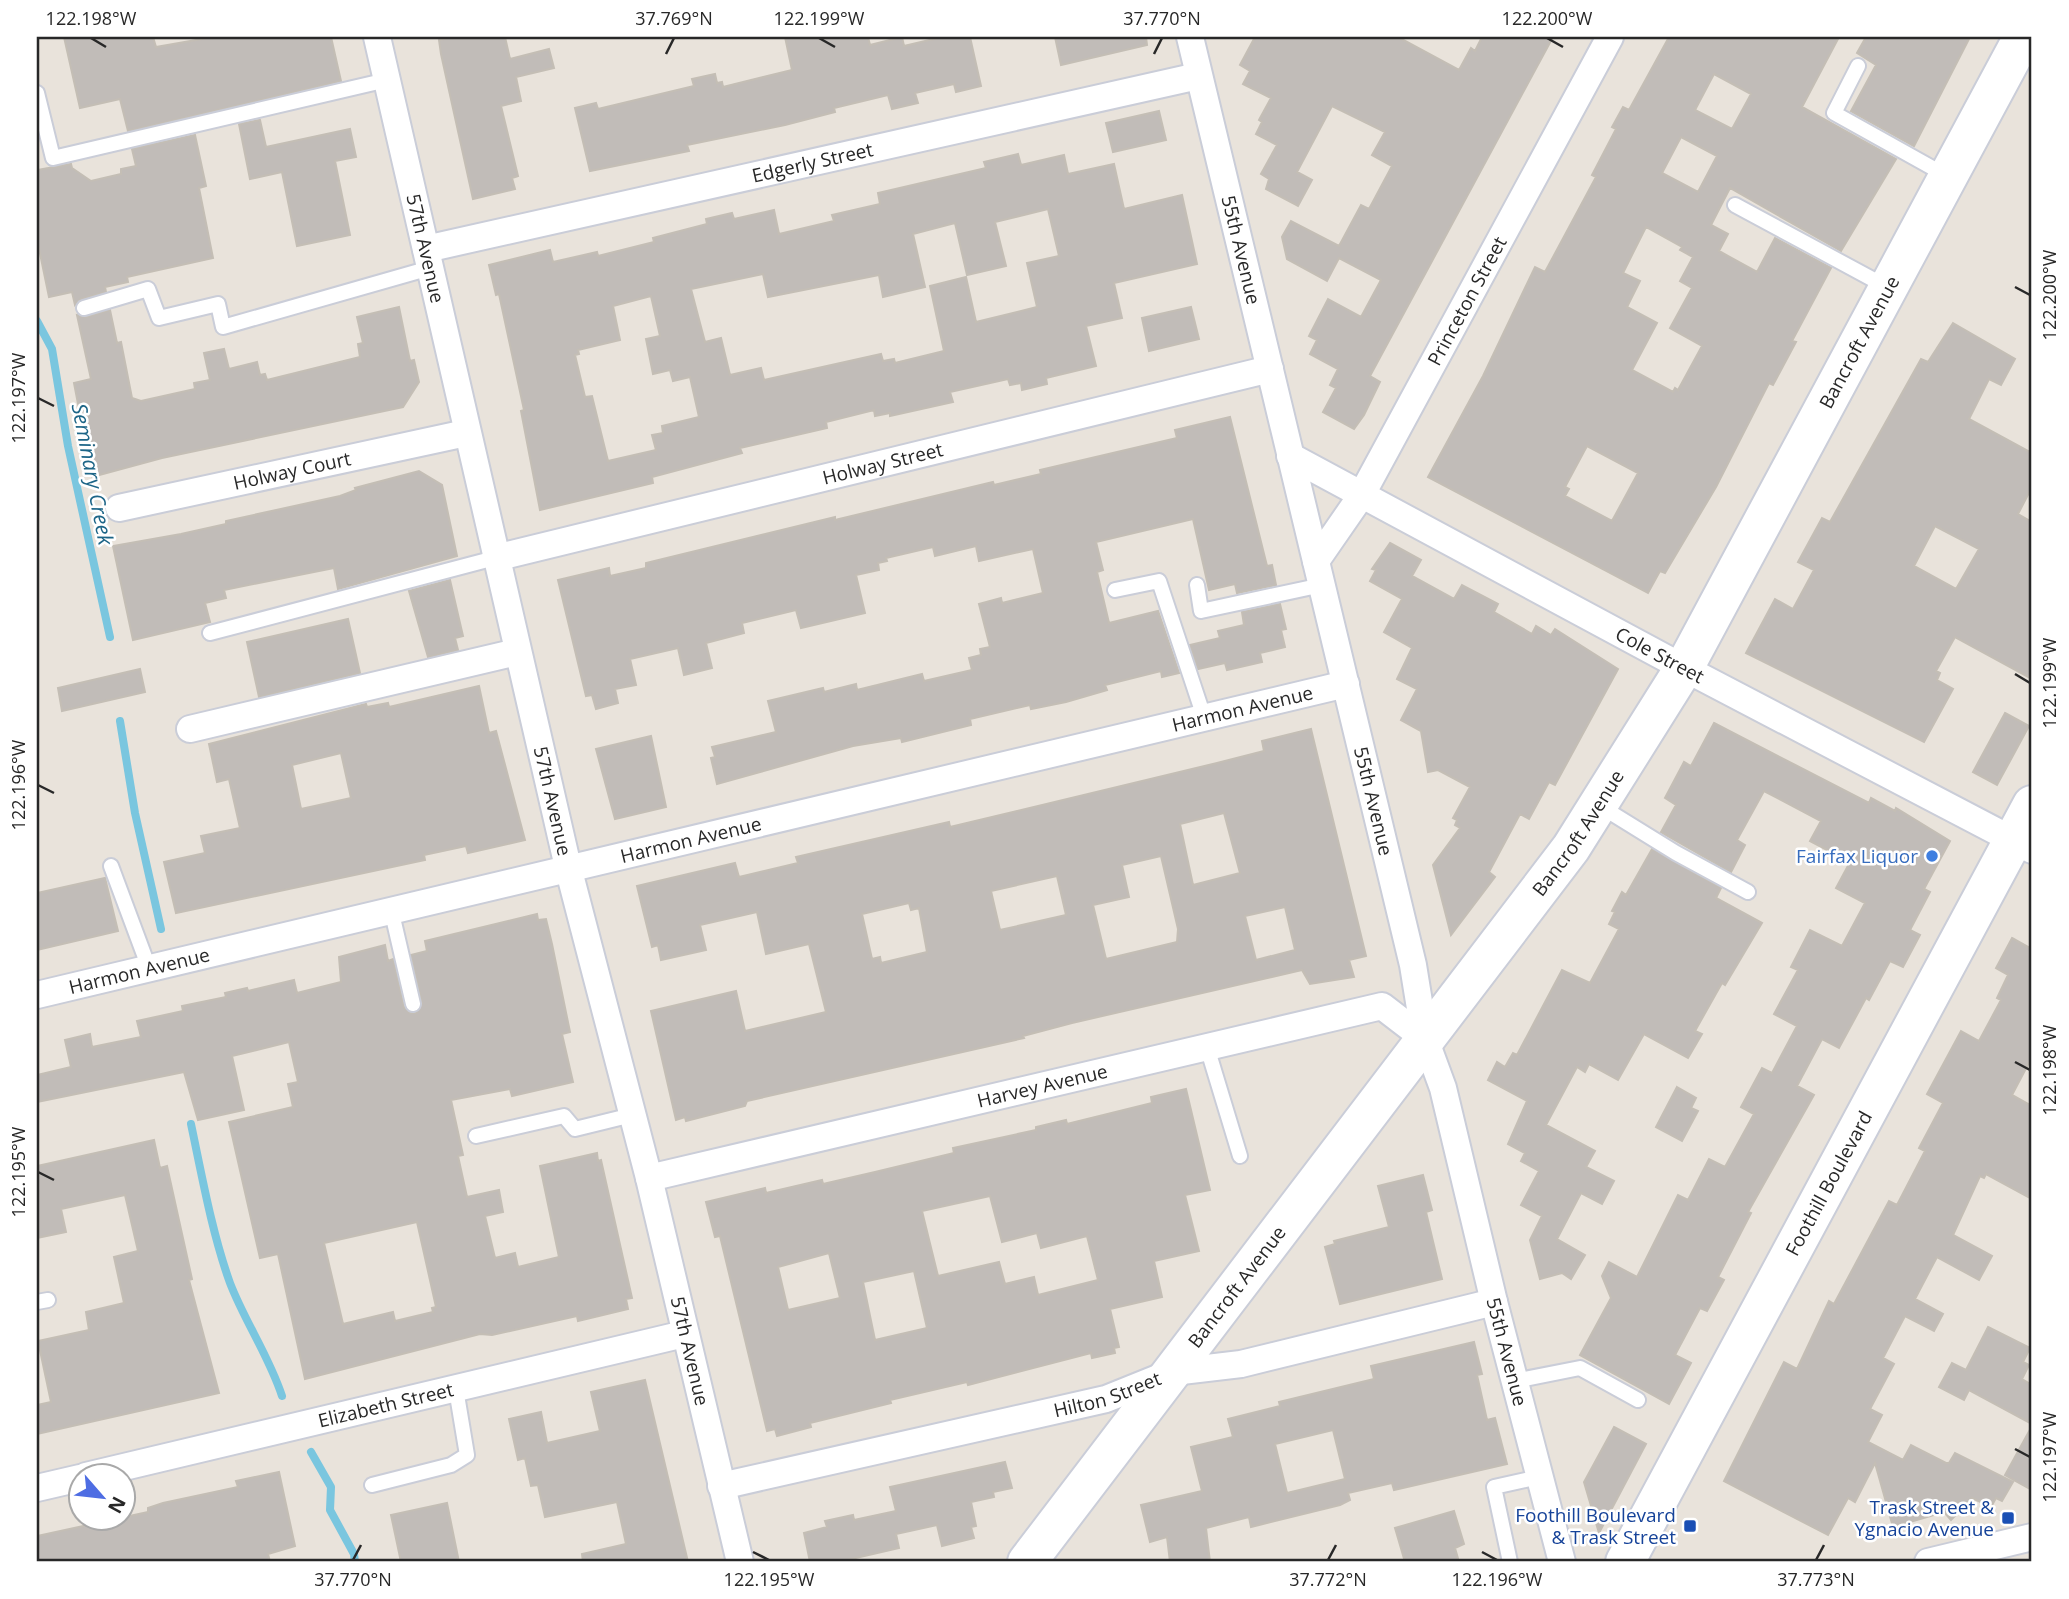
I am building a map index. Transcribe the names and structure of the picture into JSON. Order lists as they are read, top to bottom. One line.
{"streets":{"street":["Edgerly Street","57th Avenue","55th Avenue","Princeton Street","Bancroft Avenue","Holway Street","Holway Court","Cole Street","Harmon Avenue","Harvey Avenue","Foothill Boulevard","Hilton Street","Elizabeth Street"]},"crossings":[["Edgerly Street","57th Avenue"],["Edgerly Street","55th Avenue"],["57th Avenue","Holway Street"],["57th Avenue","Holway Court"],["57th Avenue","Harmon Avenue"],["57th Avenue","Harvey Avenue"],["57th Avenue","Hilton Street"],["57th Avenue","Elizabeth Street"],["55th Avenue","Princeton Street"],["55th Avenue","Bancroft Avenue"],["55th Avenue","Holway Street"],["55th Avenue","Cole Street"],["55th Avenue","Harmon Avenue"],["55th Avenue","Harvey Avenue"],["55th Avenue","Hilton Street"],["Princeton Street","Cole Street"],["Bancroft Avenue","Cole Street"],["Bancroft Avenue","Harvey Avenue"],["Bancroft Avenue","Hilton Street"],["Cole Street","Foothill Boulevard"]],"water":["Seminary Creek"],"places":{"other":["Fairfax Liquor"],"transit":["Trask Street & Ygnacio Avenue","Foothill Boulevard & Trask Street"]},"north":"bottom right","coordinates":["122.198°W","37.769°N","122.199°W","37.770°N","122.200°W","122.197°W","122.196°W","122.195°W","37.772°N","37.773°N"]}
